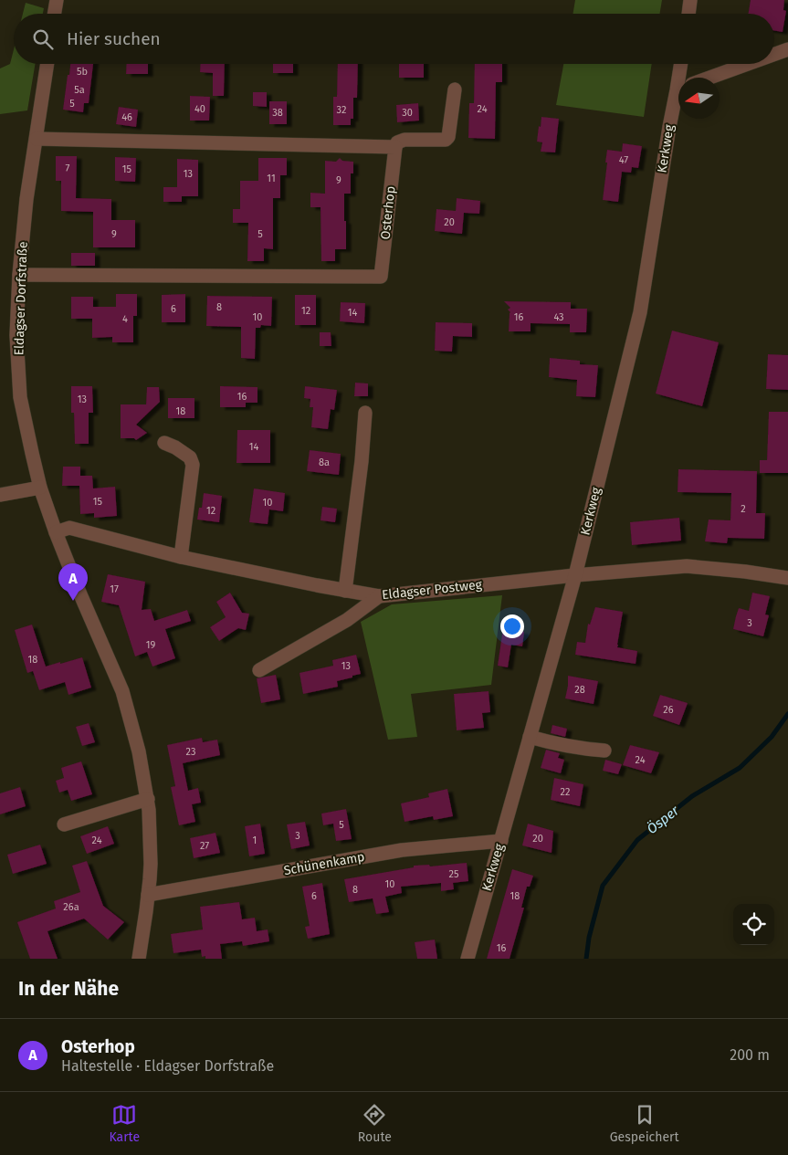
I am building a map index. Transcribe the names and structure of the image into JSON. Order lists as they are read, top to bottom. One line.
{"streets":{"street":["Kerkweg","Osterhop","Eldagser Dorfstraße","Eldagser Postweg","Schünenkamp"]},"crossings":[["Kerkweg","Eldagser Postweg"],["Kerkweg","Schünenkamp"],["Osterhop","Eldagser Dorfstraße"],["Eldagser Dorfstraße","Eldagser Postweg"],["Eldagser Dorfstraße","Schünenkamp"]],"water":["Ösper"],"house_numbers":["5b","5a","5","40","24","32","38","30","46","47","7","15","13","11","9","20","9","5","8","6","12","14","10","16","43","4","16","13","18","14","8a","15","10","2","12","17","3","19","18","13","28","26","23","24","22","5","3","20","24","1","27","25","10","8","6","18","26a","16"],"north":"left","page":{"search":"Hier suchen","pins":"A","heading":"In der Nähe","list":[{"mark":"A","name":"Osterhop","note":"Haltestelle · Eldagser Dorfstraße","value":"200 m"}],"nav":["Karte","Route","Gespeichert"]}}
